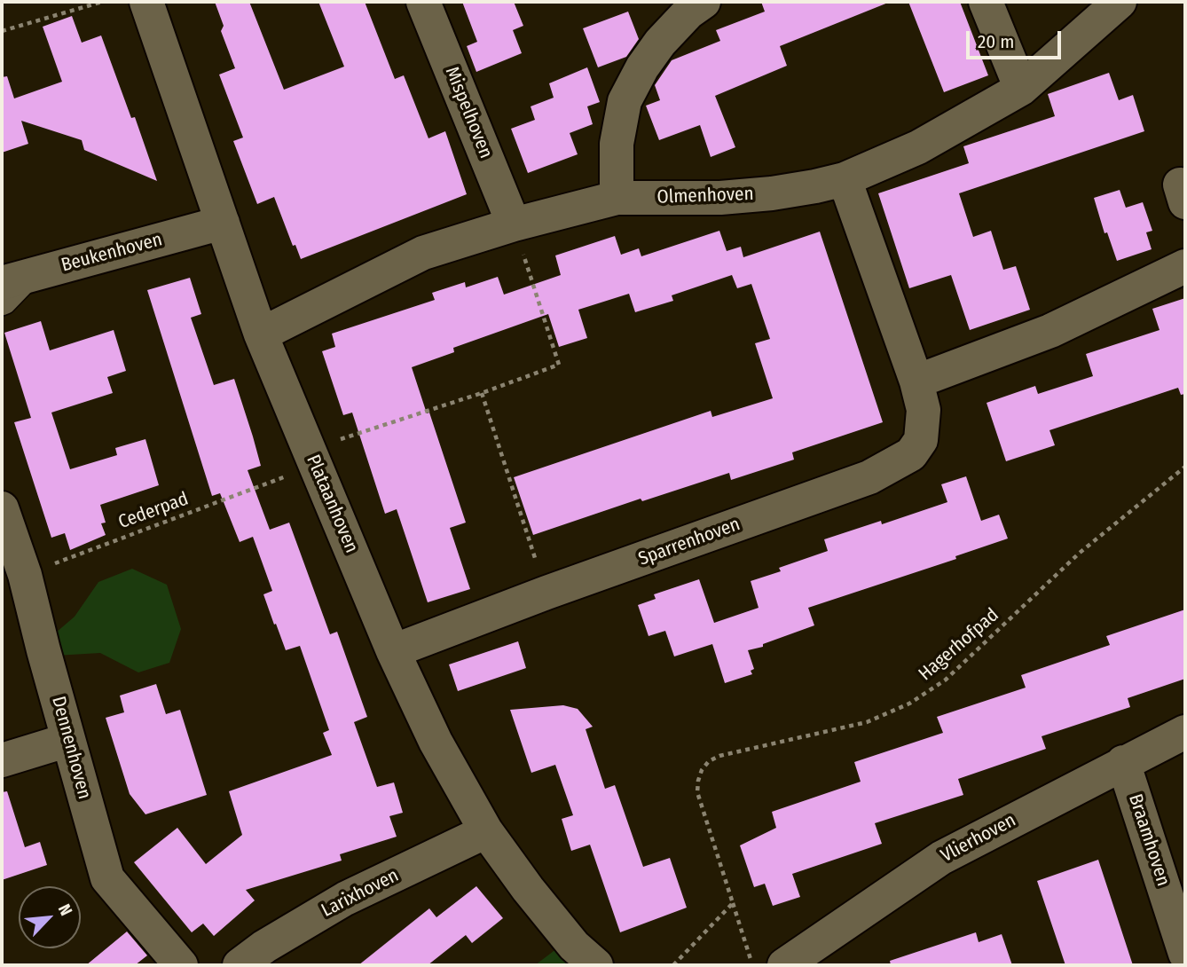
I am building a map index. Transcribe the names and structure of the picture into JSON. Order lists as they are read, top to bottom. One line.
{"streets":{"street":["Mispelhoven","Olmenhoven","Beukenhoven","Plataanhoven","Sparrenhoven","Dennenhoven","Vlierhoven","Braamhoven","Larixhoven"],"path":["Cederpad","Hagerhofpad"]},"crossings":[["Mispelhoven","Olmenhoven"],["Mispelhoven","Cederpad"],["Olmenhoven","Plataanhoven"],["Olmenhoven","Cederpad"],["Olmenhoven","Sparrenhoven"],["Beukenhoven","Plataanhoven"],["Plataanhoven","Cederpad"],["Plataanhoven","Sparrenhoven"],["Plataanhoven","Larixhoven"],["Cederpad","Dennenhoven"],["Vlierhoven","Braamhoven"]],"scale_bar":"20 m","north":"top right"}
